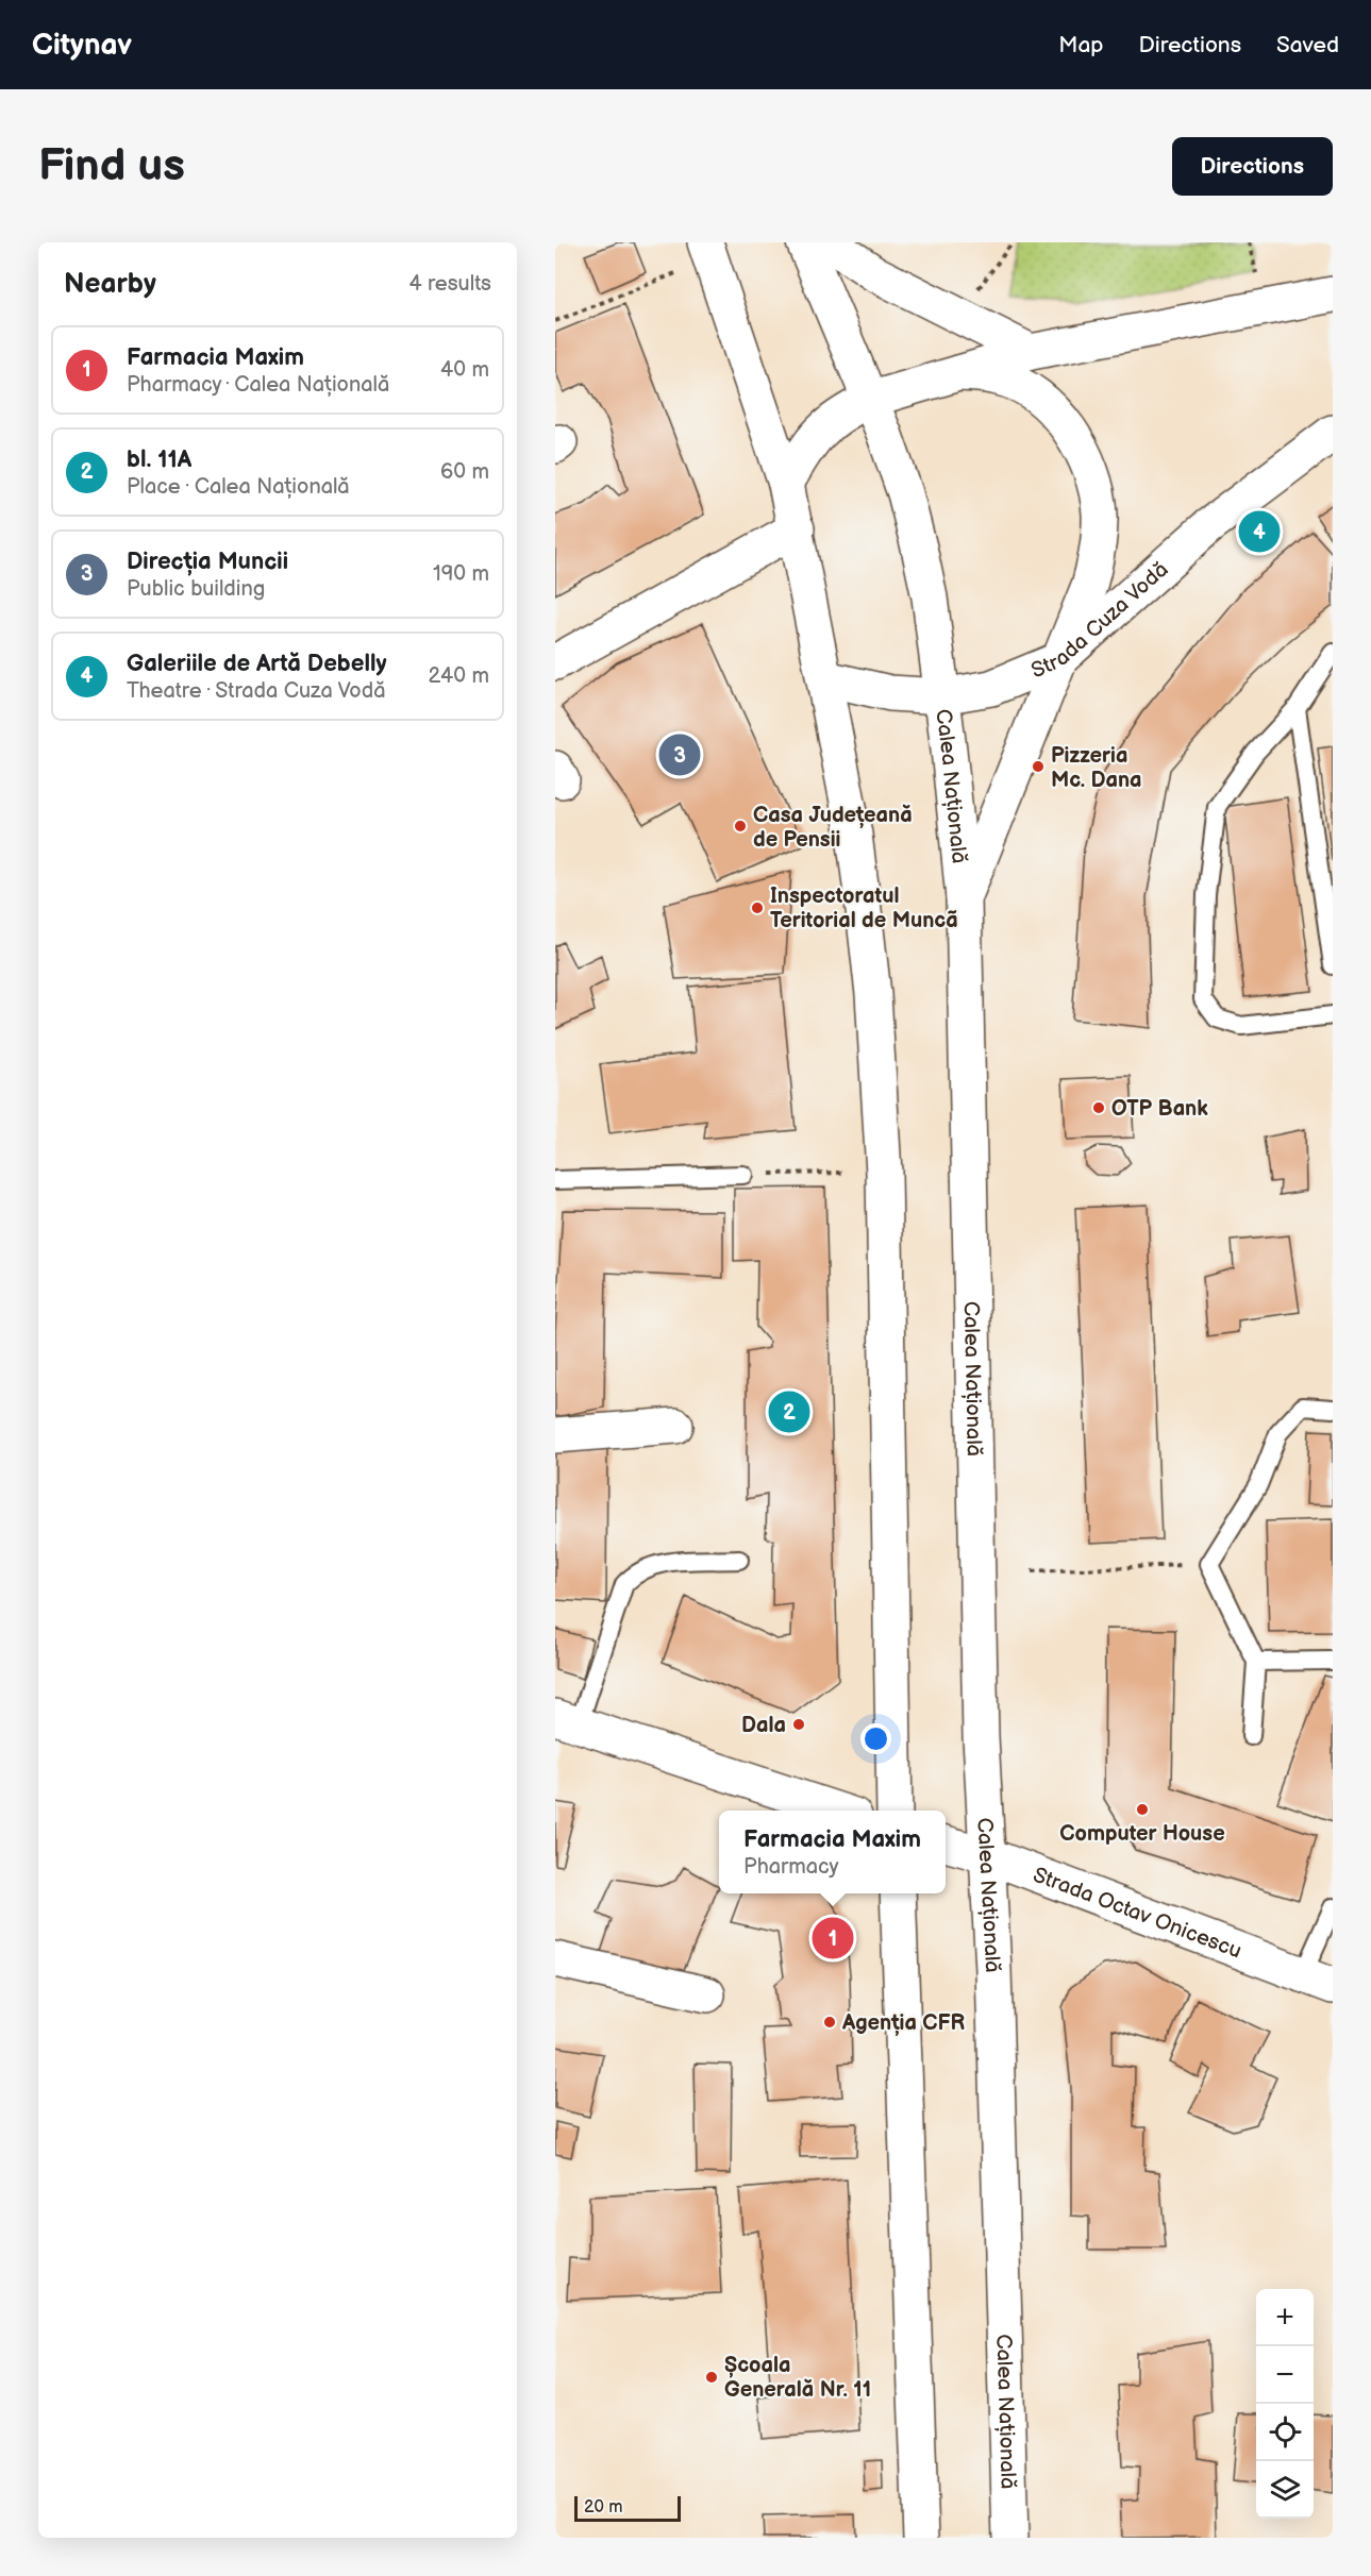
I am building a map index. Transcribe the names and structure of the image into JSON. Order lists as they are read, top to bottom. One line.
{"streets":{"main road":["Strada Cuza Vodă","Calea Națională","Strada Octav Onicescu"]},"crossings":[["Strada Cuza Vodă","Calea Națională"],["Calea Națională","Strada Octav Onicescu"]],"places":["Pizzeria Mc. Dana","Casa Județeană de Pensii","Inspectoratul Teritorial de Muncã","OTP Bank","Dala","Computer House","Agenția CFR","Școala Generală Nr. 11"],"scale_bar":"20 m","page":{"header":"Citynav","nav":["Map","Directions","Saved"],"buttons":"Directions","title":"Find us","heading":["Nearby","4 results"],"list":[{"mark":"1","name":"Farmacia Maxim","note":"Pharmacy · Calea Națională","value":"40 m"},{"mark":"2","name":"bl. 11A","note":"Place · Calea Națională","value":"60 m"},{"mark":"3","name":"Direcția Muncii","note":"Public building","value":"190 m"},{"mark":"4","name":"Galeriile de Artă Debelly","note":"Theatre · Strada Cuza Vodă","value":"240 m"}],"pins":["4","3","2","1"],"popup":["Farmacia Maxim","Pharmacy"],"map_buttons":["+","−"],"scale":"20 m"}}
